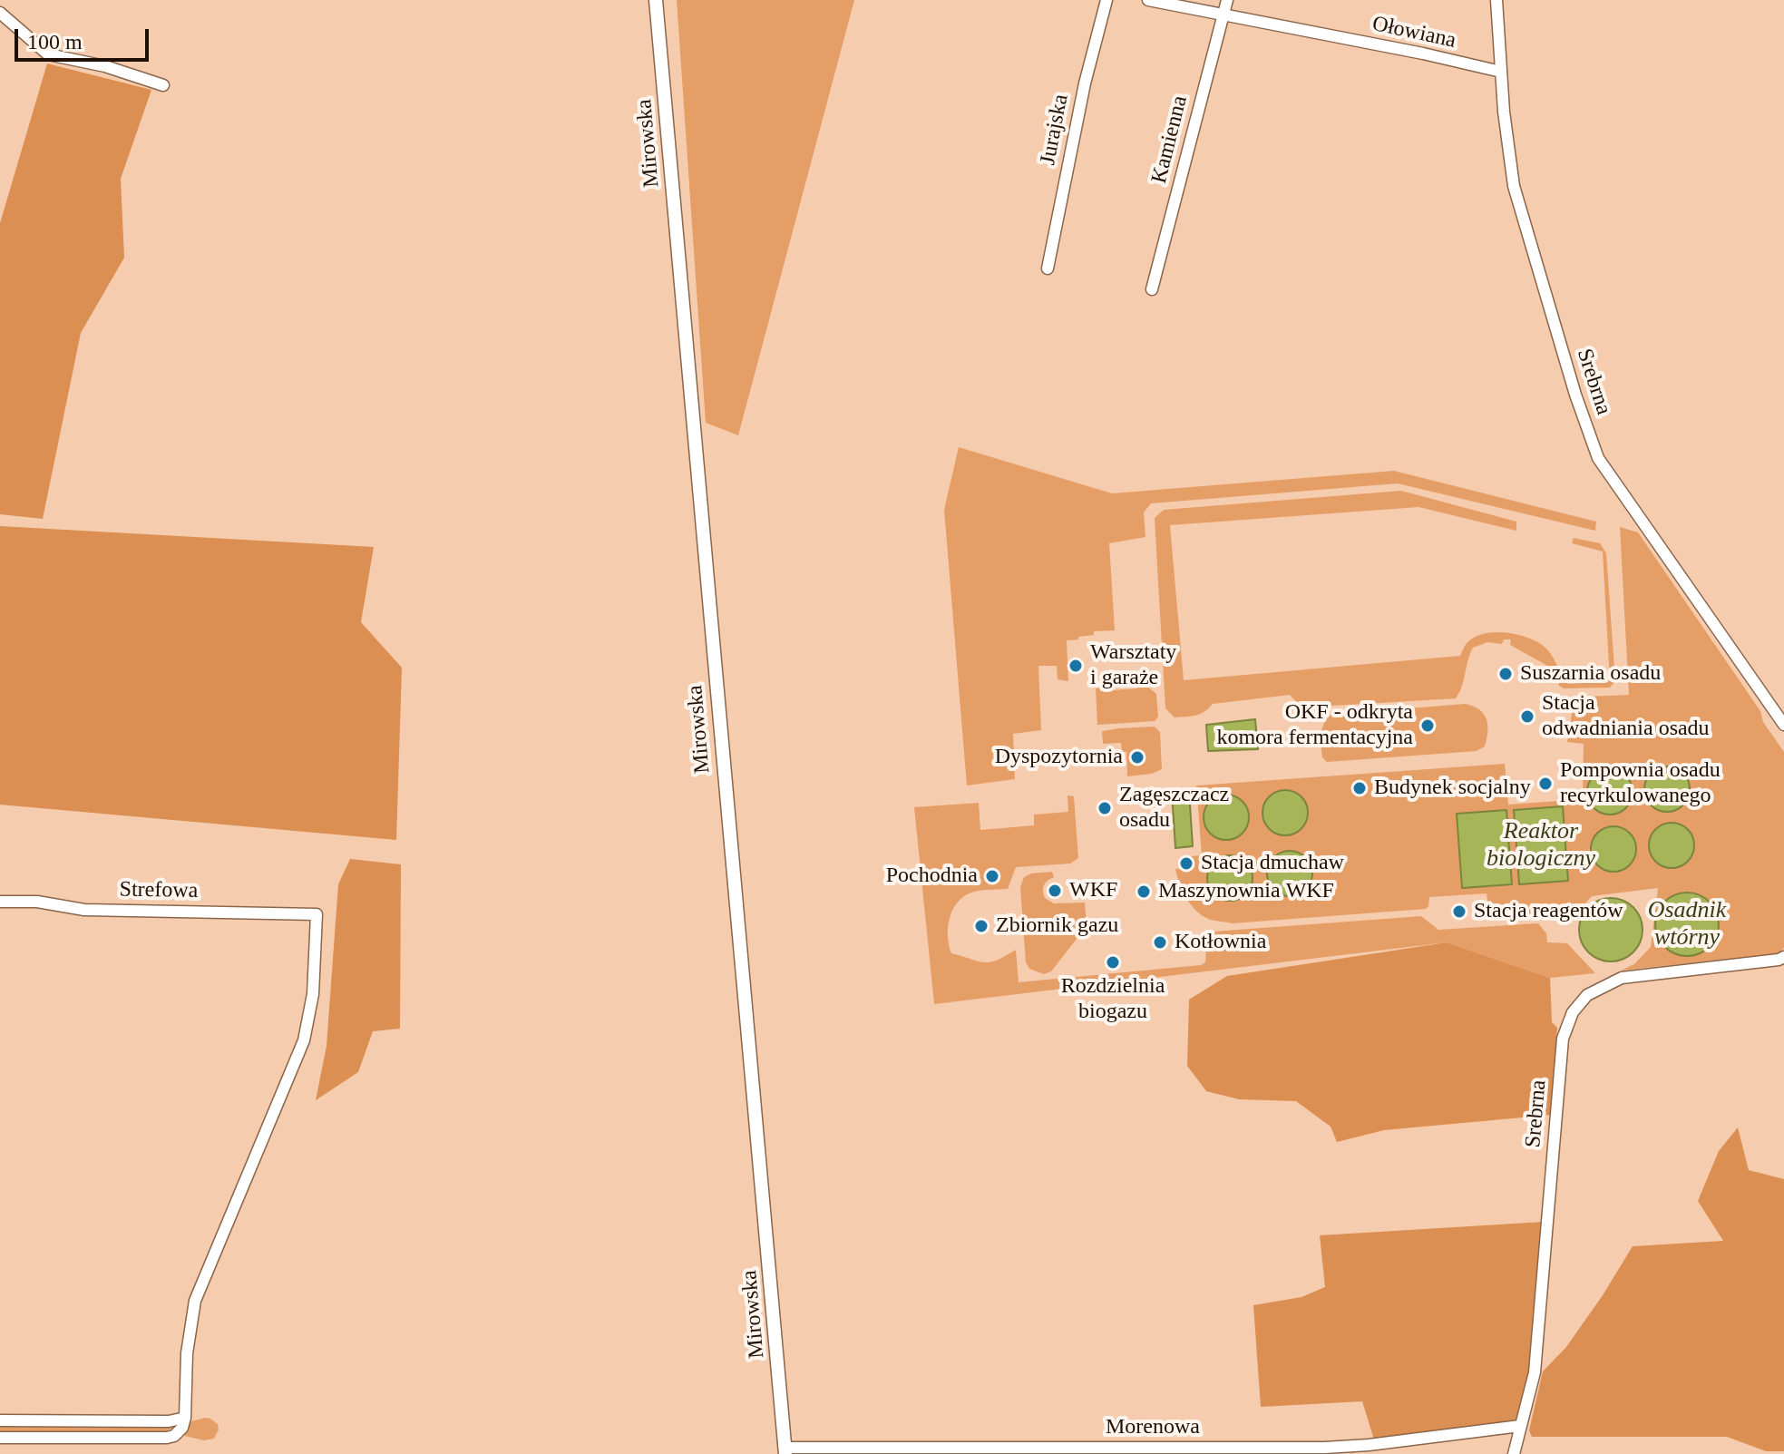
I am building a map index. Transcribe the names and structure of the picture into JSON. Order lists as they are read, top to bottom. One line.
{"streets":{"street":["Ołowiana","Jurajska","Kamienna","Mirowska","Srebrna","Strefowa","Morenowa"]},"crossings":[["Ołowiana","Kamienna"],["Ołowiana","Srebrna"],["Mirowska","Morenowa"],["Srebrna","Morenowa"]],"water":["Reaktor biologiczny","Osadnik wtórny"],"places":["Warsztaty i garaże","Suszarnia osadu","Stacja odwadniania osadu","OKF - odkryta komora fermentacyjna","Dyspozytornia","Pompownia osadu recyrkulowanego","Budynek socjalny","Zagęszczacz osadu","Stacja dmuchaw","Pochodnia","WKF","Maszynownia WKF","Stacja reagentów","Zbiornik gazu","Kotłownia","Rozdzielnia biogazu"],"scale_bar":"100 m"}
